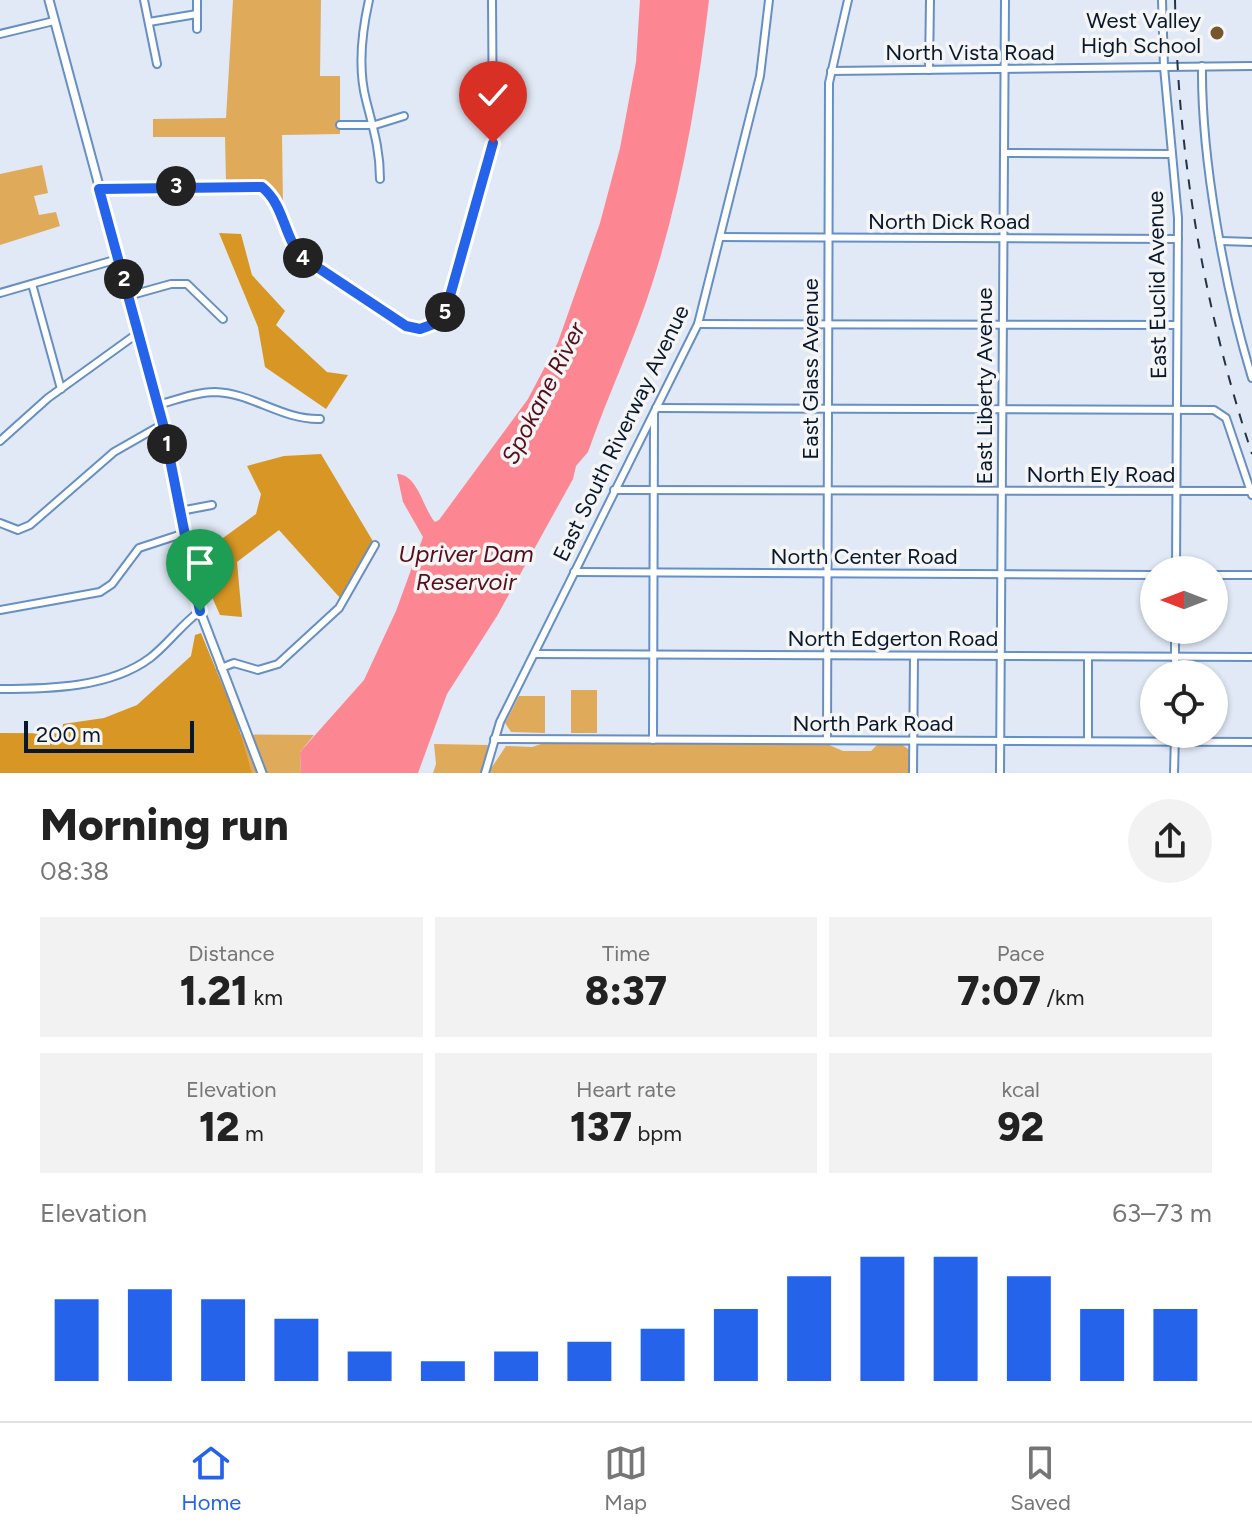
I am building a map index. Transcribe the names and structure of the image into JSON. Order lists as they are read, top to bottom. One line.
{"streets":{"street":["North Vista Road","North Dick Road","East Euclid Avenue","East Glass Avenue","East Liberty Avenue","East South Riverway Avenue","North Ely Road","North Center Road","North Edgerton Road","North Park Road"]},"crossings":[["North Vista Road","East Euclid Avenue"],["North Vista Road","East Glass Avenue"],["North Vista Road","East Liberty Avenue"],["North Dick Road","East Euclid Avenue"],["North Dick Road","East Glass Avenue"],["North Dick Road","East Liberty Avenue"],["North Dick Road","East South Riverway Avenue"],["East Euclid Avenue","North Ely Road"],["East Glass Avenue","North Ely Road"],["East Glass Avenue","North Center Road"],["East Glass Avenue","North Edgerton Road"],["East Glass Avenue","North Park Road"],["East Liberty Avenue","North Ely Road"],["East Liberty Avenue","North Center Road"],["East Liberty Avenue","North Edgerton Road"],["East Liberty Avenue","North Park Road"],["East South Riverway Avenue","North Ely Road"],["East South Riverway Avenue","North Center Road"],["East South Riverway Avenue","North Edgerton Road"],["East South Riverway Avenue","North Park Road"]],"water":["Spokane River","Upriver Dam Reservoir"],"places":["West Valley High School"],"scale_bar":"200 m","north":"left","page":{"pins":["3","4","2","5","1"],"scale":"200 m","heading":["Morning run","08:38"],"stats":[["Distance","1.21 km"],["Time","8:37"],["Pace","7:07 /km"],["Elevation","12 m"],["Heart rate","137 bpm"],["kcal","92"]],"chart":["Elevation","63–73 m"],"tabs":["Home","Map","Saved"]}}
